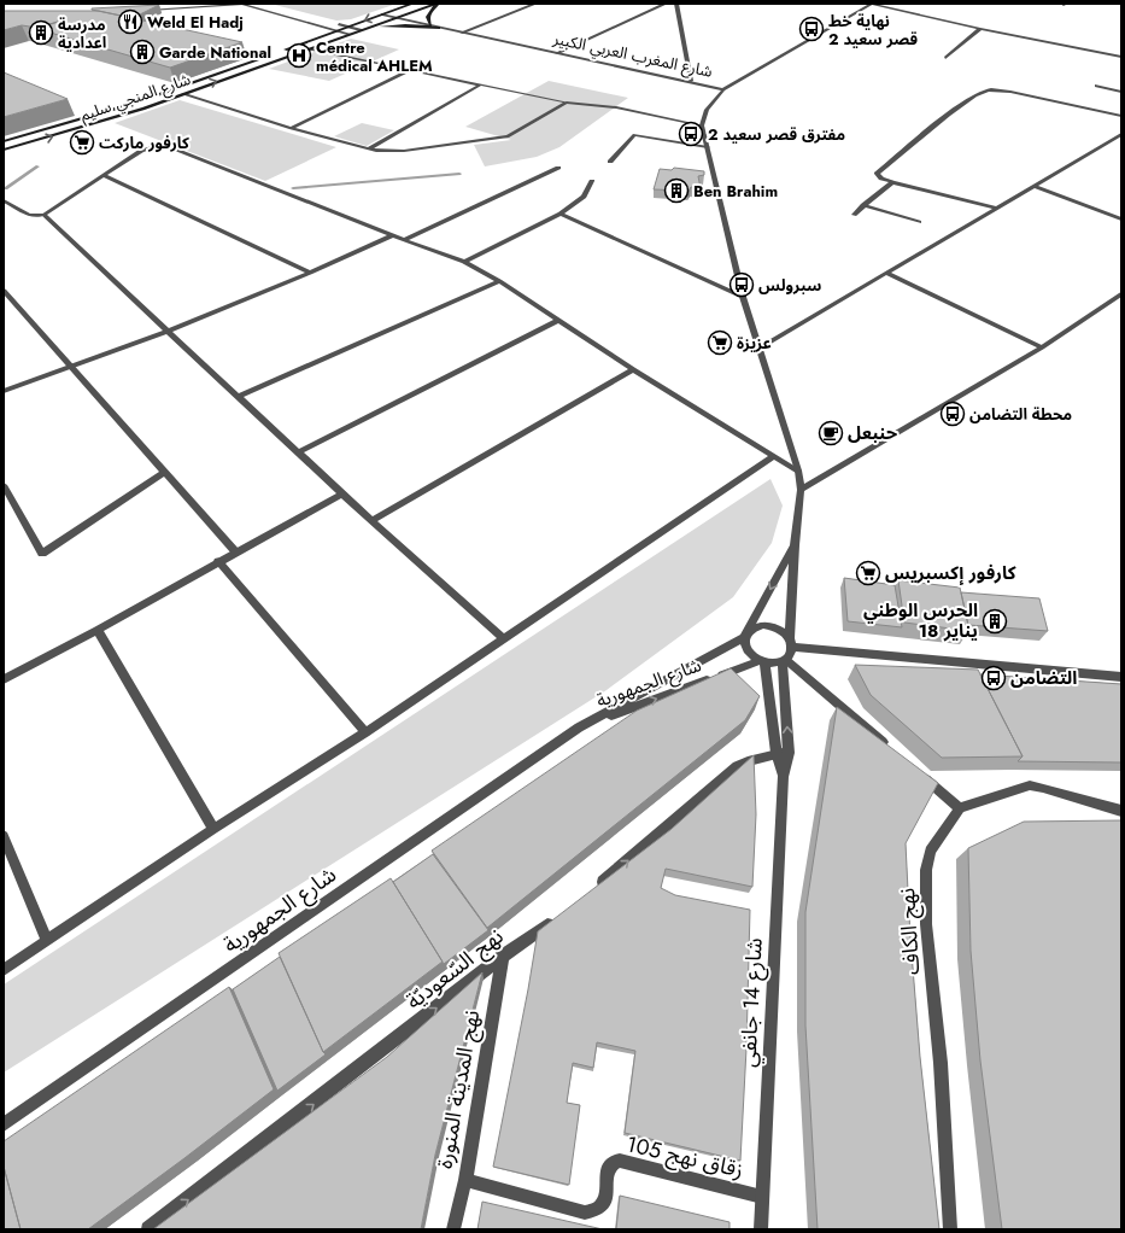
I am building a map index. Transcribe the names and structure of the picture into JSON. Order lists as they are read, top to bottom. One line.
{"streets":{"main road":["شارع المنجي سليم"],"street":["شارع المغرب العربي الكبير","شارع الجمهورية","نهج الكاف","نهج السّعوديّة","شارع 14 جانفي","نهج المدينة المنورة","زقاق نهج 105"]},"crossings":[["شارع المغرب العربي الكبير","شارع المنجي سليم"],["نهج السّعوديّة","نهج المدينة المنورة"],["شارع 14 جانفي","زقاق نهج 105"],["نهج المدينة المنورة","زقاق نهج 105"]],"one_way":["نهج السّعوديّة"],"places":{"restaurant":["Weld El Hadj"],"bus stop":["نهاية خط قصر سعيد 2","مفترق قصر سعيد 2","سبرولس","محطة التضامن","التضامن"],"building":["مدرسة اعدادية","Garde National","Ben Brahim","الحرس الوطني 18 يناير"],"hospital":["Centre médical AHLEM"],"supermarket":["كارفور ماركت","عزيزة","كارفور إكسبريس"],"cafe":["حنبعل"]}}
